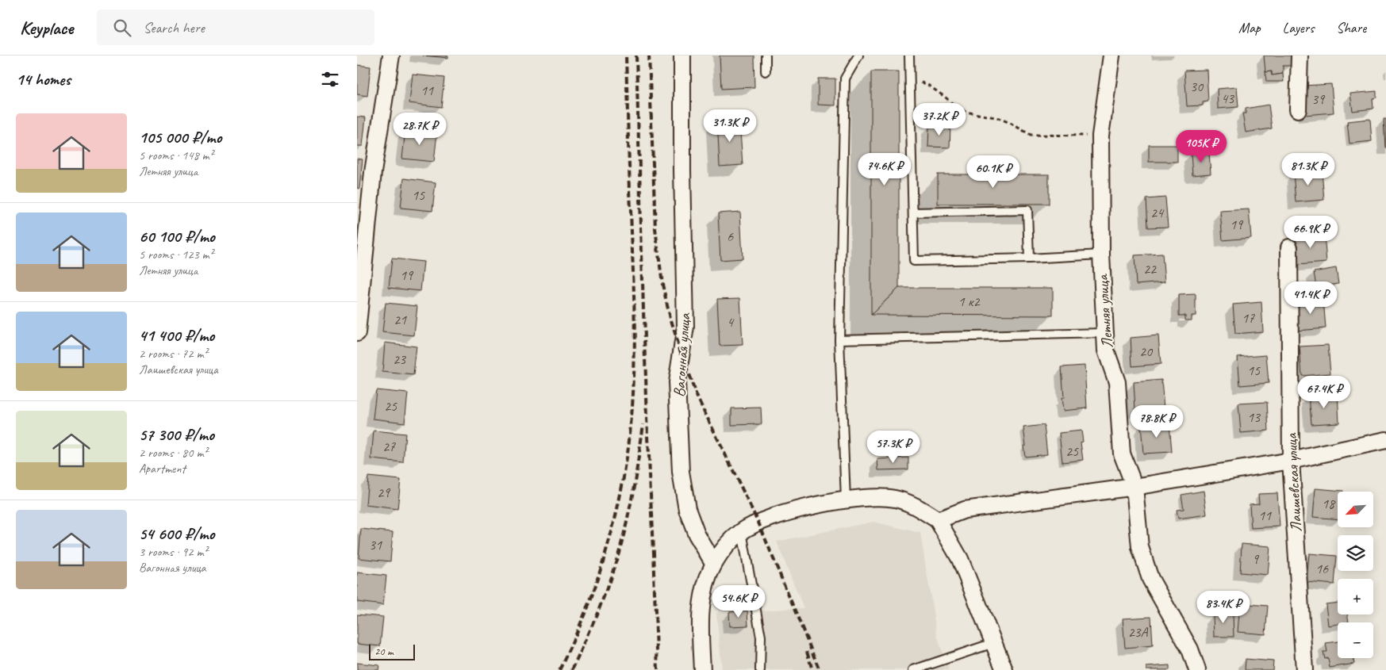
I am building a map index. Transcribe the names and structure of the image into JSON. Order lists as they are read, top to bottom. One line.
{"streets":{"street":["Летняя улица","Вагонная улица","Лаишевская улица"]},"house_numbers":["30","11","43","39","15","24","19","6","22","19","1 к2","17","21","4","20","23","15","25","13","27","25","29","18","11","31","9","16","23А"],"scale_bar":"20 m","north":"bottom left","page":{"header":"Keyplace","search":"Search here","nav":["Map","Layers","Share"],"heading":"14 homes","list":[{"name":"105 000 ₽/mo","note":"5 rooms · 148 m² · Летняя улица"},{"name":"60 100 ₽/mo","note":"5 rooms · 123 m² · Летняя улица"},{"name":"41 400 ₽/mo","note":"2 rooms · 72 m² · Лаишевская улица"},{"name":"57 300 ₽/mo","note":"2 rooms · 80 m² · Apartment"},{"name":"54 600 ₽/mo","note":"3 rooms · 92 m² · Вагонная улица"}],"price":["37.2K ₽","31.3K ₽","28.7K ₽","105K ₽","74.6K ₽","81.3K ₽","60.1K ₽","66.9K ₽","41.4K ₽","67.4K ₽","78.8K ₽","57.3K ₽","54.6K ₽","83.4K ₽"],"map_buttons":["+","−"],"scale":"20 m"}}
